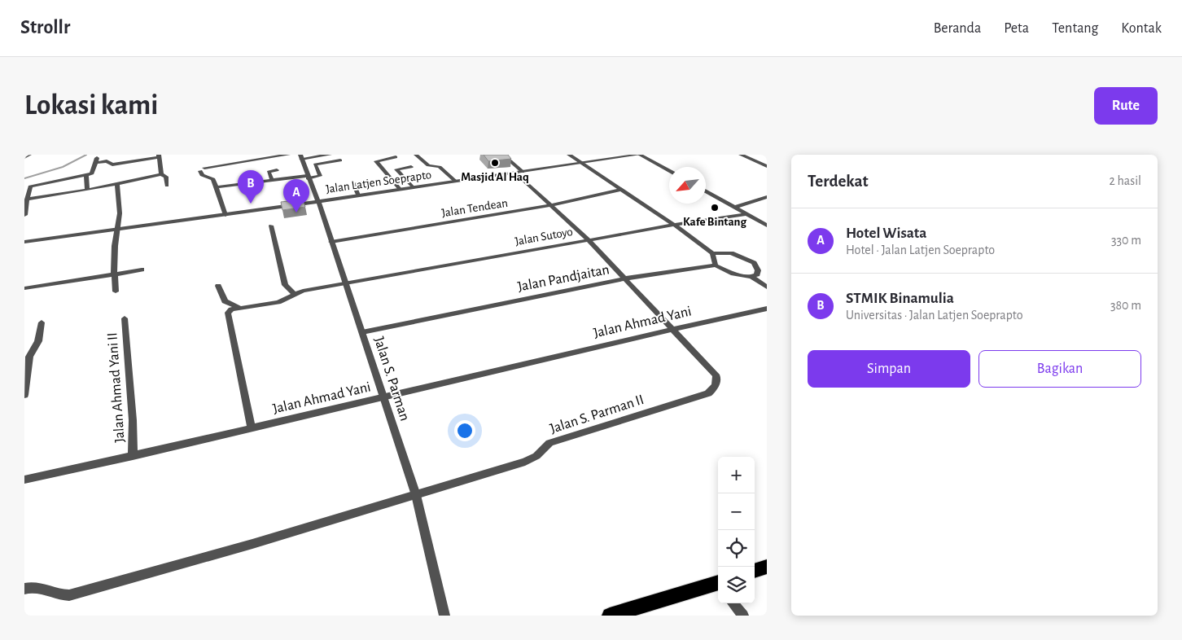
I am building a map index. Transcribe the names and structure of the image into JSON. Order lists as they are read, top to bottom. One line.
{"streets":{"street":["Jalan Latjen Soeprapto","Jalan Tendean","Jalan Sutoyo","Jalan Pandjaitan","Jalan Ahmad Yani","Jalan S. Parman","Jalan Ahmad Yani II","Jalan S. Parman II"]},"crossings":[["Jalan Latjen Soeprapto","Jalan S. Parman"],["Jalan Latjen Soeprapto","Jalan S. Parman II"],["Jalan Tendean","Jalan S. Parman"],["Jalan Tendean","Jalan S. Parman II"],["Jalan Sutoyo","Jalan S. Parman"],["Jalan Sutoyo","Jalan S. Parman II"],["Jalan Pandjaitan","Jalan S. Parman"],["Jalan Pandjaitan","Jalan S. Parman II"],["Jalan Ahmad Yani","Jalan S. Parman"],["Jalan Ahmad Yani","Jalan Ahmad Yani II"],["Jalan Ahmad Yani","Jalan S. Parman II"],["Jalan S. Parman","Jalan S. Parman II"]],"places":["Masjid Al Haq","Kafe Bintang"],"north":"bottom left","page":{"header":"Strollr","nav":["Beranda","Peta","Tentang","Kontak"],"buttons":["Rute",["Simpan","Bagikan"]],"title":"Lokasi kami","heading":["Terdekat","2 hasil"],"pins":["B","A"],"list":[{"mark":"A","name":"Hotel Wisata","note":"Hotel · Jalan Latjen Soeprapto","value":"330 m"},{"mark":"B","name":"STMIK Binamulia","note":"Universitas · Jalan Latjen Soeprapto","value":"380 m"}],"map_buttons":["+","−"]}}
